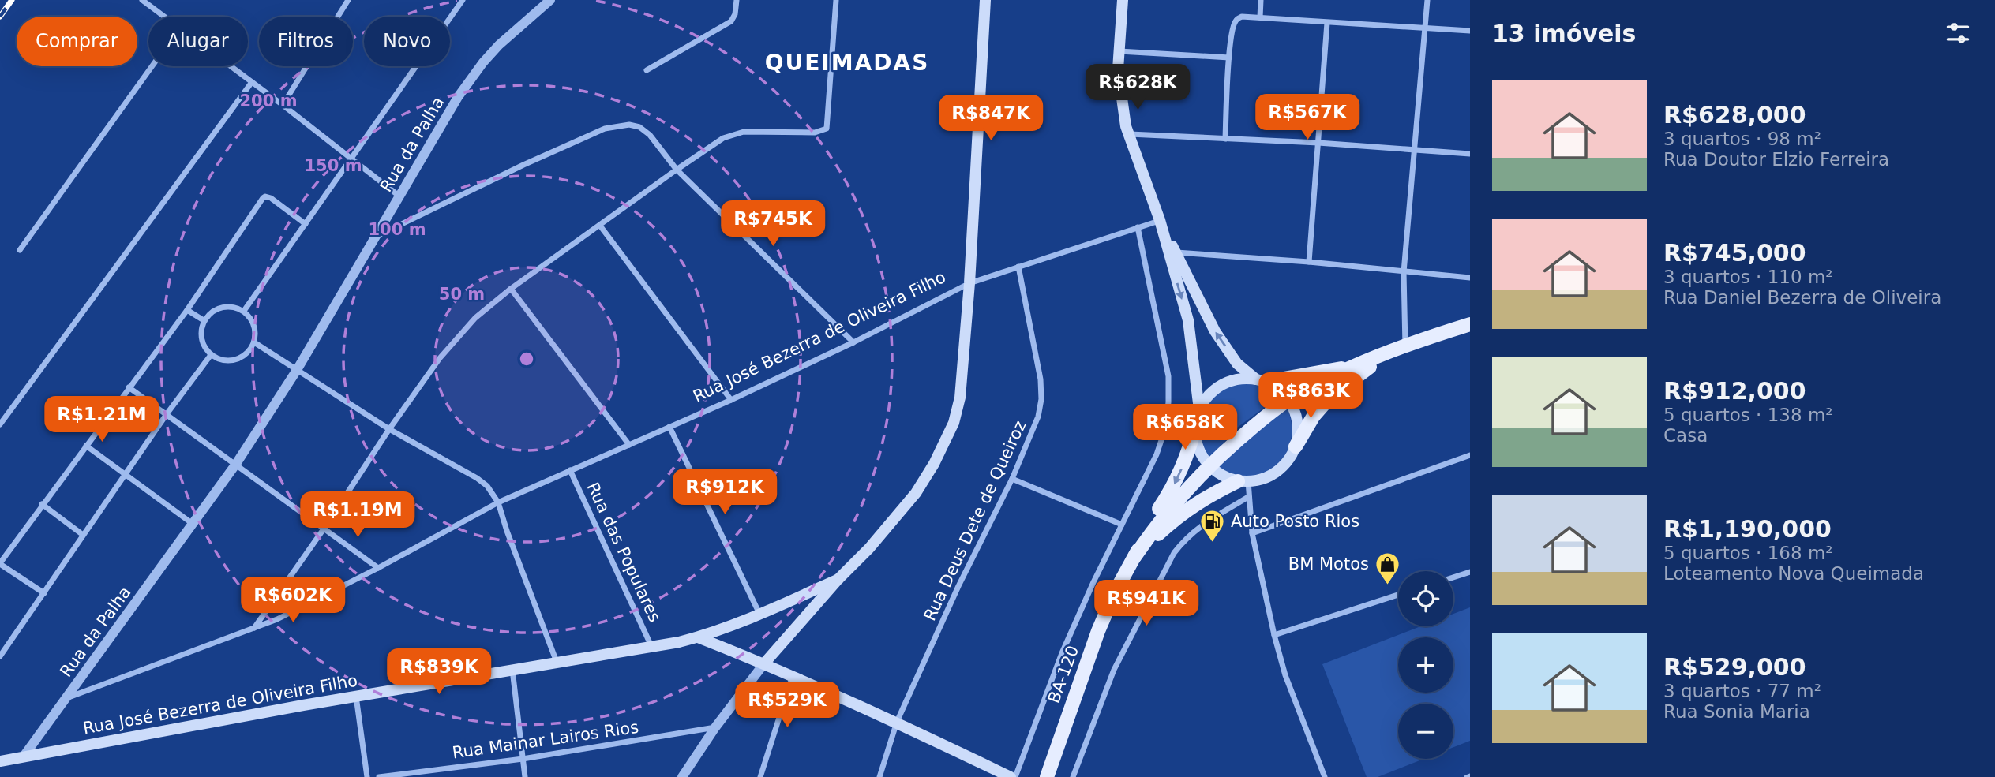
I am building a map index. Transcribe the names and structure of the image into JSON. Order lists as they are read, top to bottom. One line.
{"streets":{"main road":["Rua José Bezerra de Oliveira Filho","BA-120"],"street":["Rua da Palha","Rua Deus Dete de Queiroz","Rua das Populares","Rua Mainar Lairos Rios"]},"crossings":[["Rua da Palha","Rua José Bezerra de Oliveira Filho"],["Rua José Bezerra de Oliveira Filho","Rua das Populares"]],"districts":["QUEIMADAS"],"places":{"fuel station":["Auto Posto Rios"],"shop":["BM Motos"]},"page":{"heading":"13 imóveis","chip":["Comprar","Alugar","Filtros","Novo"],"price":["R$628K","R$567K","R$847K","R$745K","R$863K","R$1.21M","R$658K","R$912K","R$1.19M","R$602K","R$941K","R$839K","R$529K"],"list":[{"name":"R$628,000","note":"3 quartos · 98 m² · Rua Doutor Elzio Ferreira"},{"name":"R$745,000","note":"3 quartos · 110 m² · Rua Daniel Bezerra de Oliveira"},{"name":"R$912,000","note":"5 quartos · 138 m² · Casa"},{"name":"R$1,190,000","note":"5 quartos · 168 m² · Loteamento Nova Queimada"},{"name":"R$529,000","note":"3 quartos · 77 m² · Rua Sonia Maria"}],"map_buttons":["+","−"]},"rings":["200 m","150 m","100 m","50 m"]}
